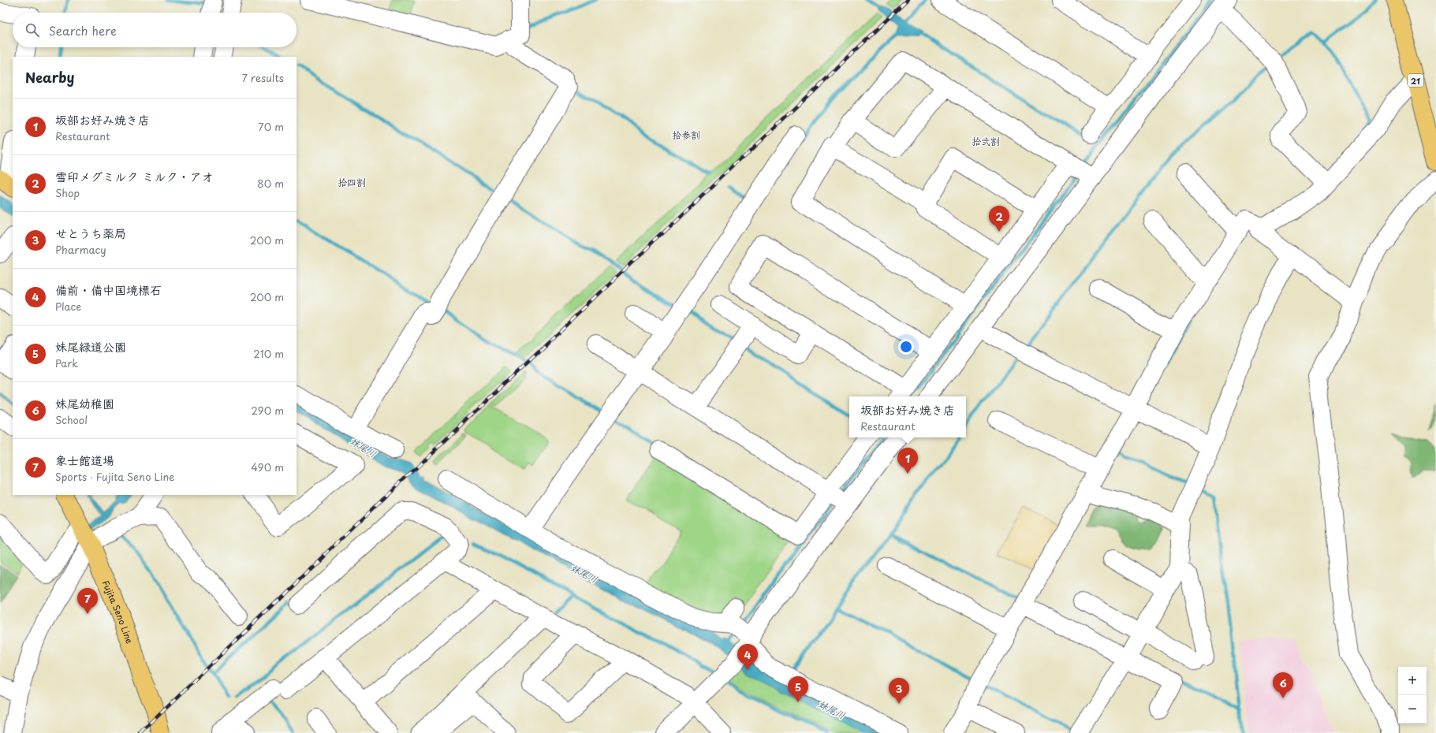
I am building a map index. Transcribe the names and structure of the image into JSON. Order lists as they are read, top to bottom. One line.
{"streets":{"main road":["21","Fujita Seno Line"]},"districts":["拾参割","拾弐割","拾四割"],"water":["妹尾川"],"page":{"search":"Search here","heading":["Nearby","7 results"],"list":[{"mark":"1","name":"坂部お好み焼き店","note":"Restaurant","value":"70 m"},{"mark":"2","name":"雪印メグミルク ミルク・アオ","note":"Shop","value":"80 m"},{"mark":"3","name":"せとうち薬局","note":"Pharmacy","value":"200 m"},{"mark":"4","name":"備前・備中国境標石","note":"Place","value":"200 m"},{"mark":"5","name":"妹尾緑道公園","note":"Park","value":"210 m"},{"mark":"6","name":"妹尾幼稚園","note":"School","value":"290 m"},{"mark":"7","name":"象士館道場","note":"Sports · Fujita Seno Line","value":"490 m"}],"pins":["2","1","7","4","6","5","3"],"popup":["坂部お好み焼き店","Restaurant"],"map_buttons":["+","−"]}}
